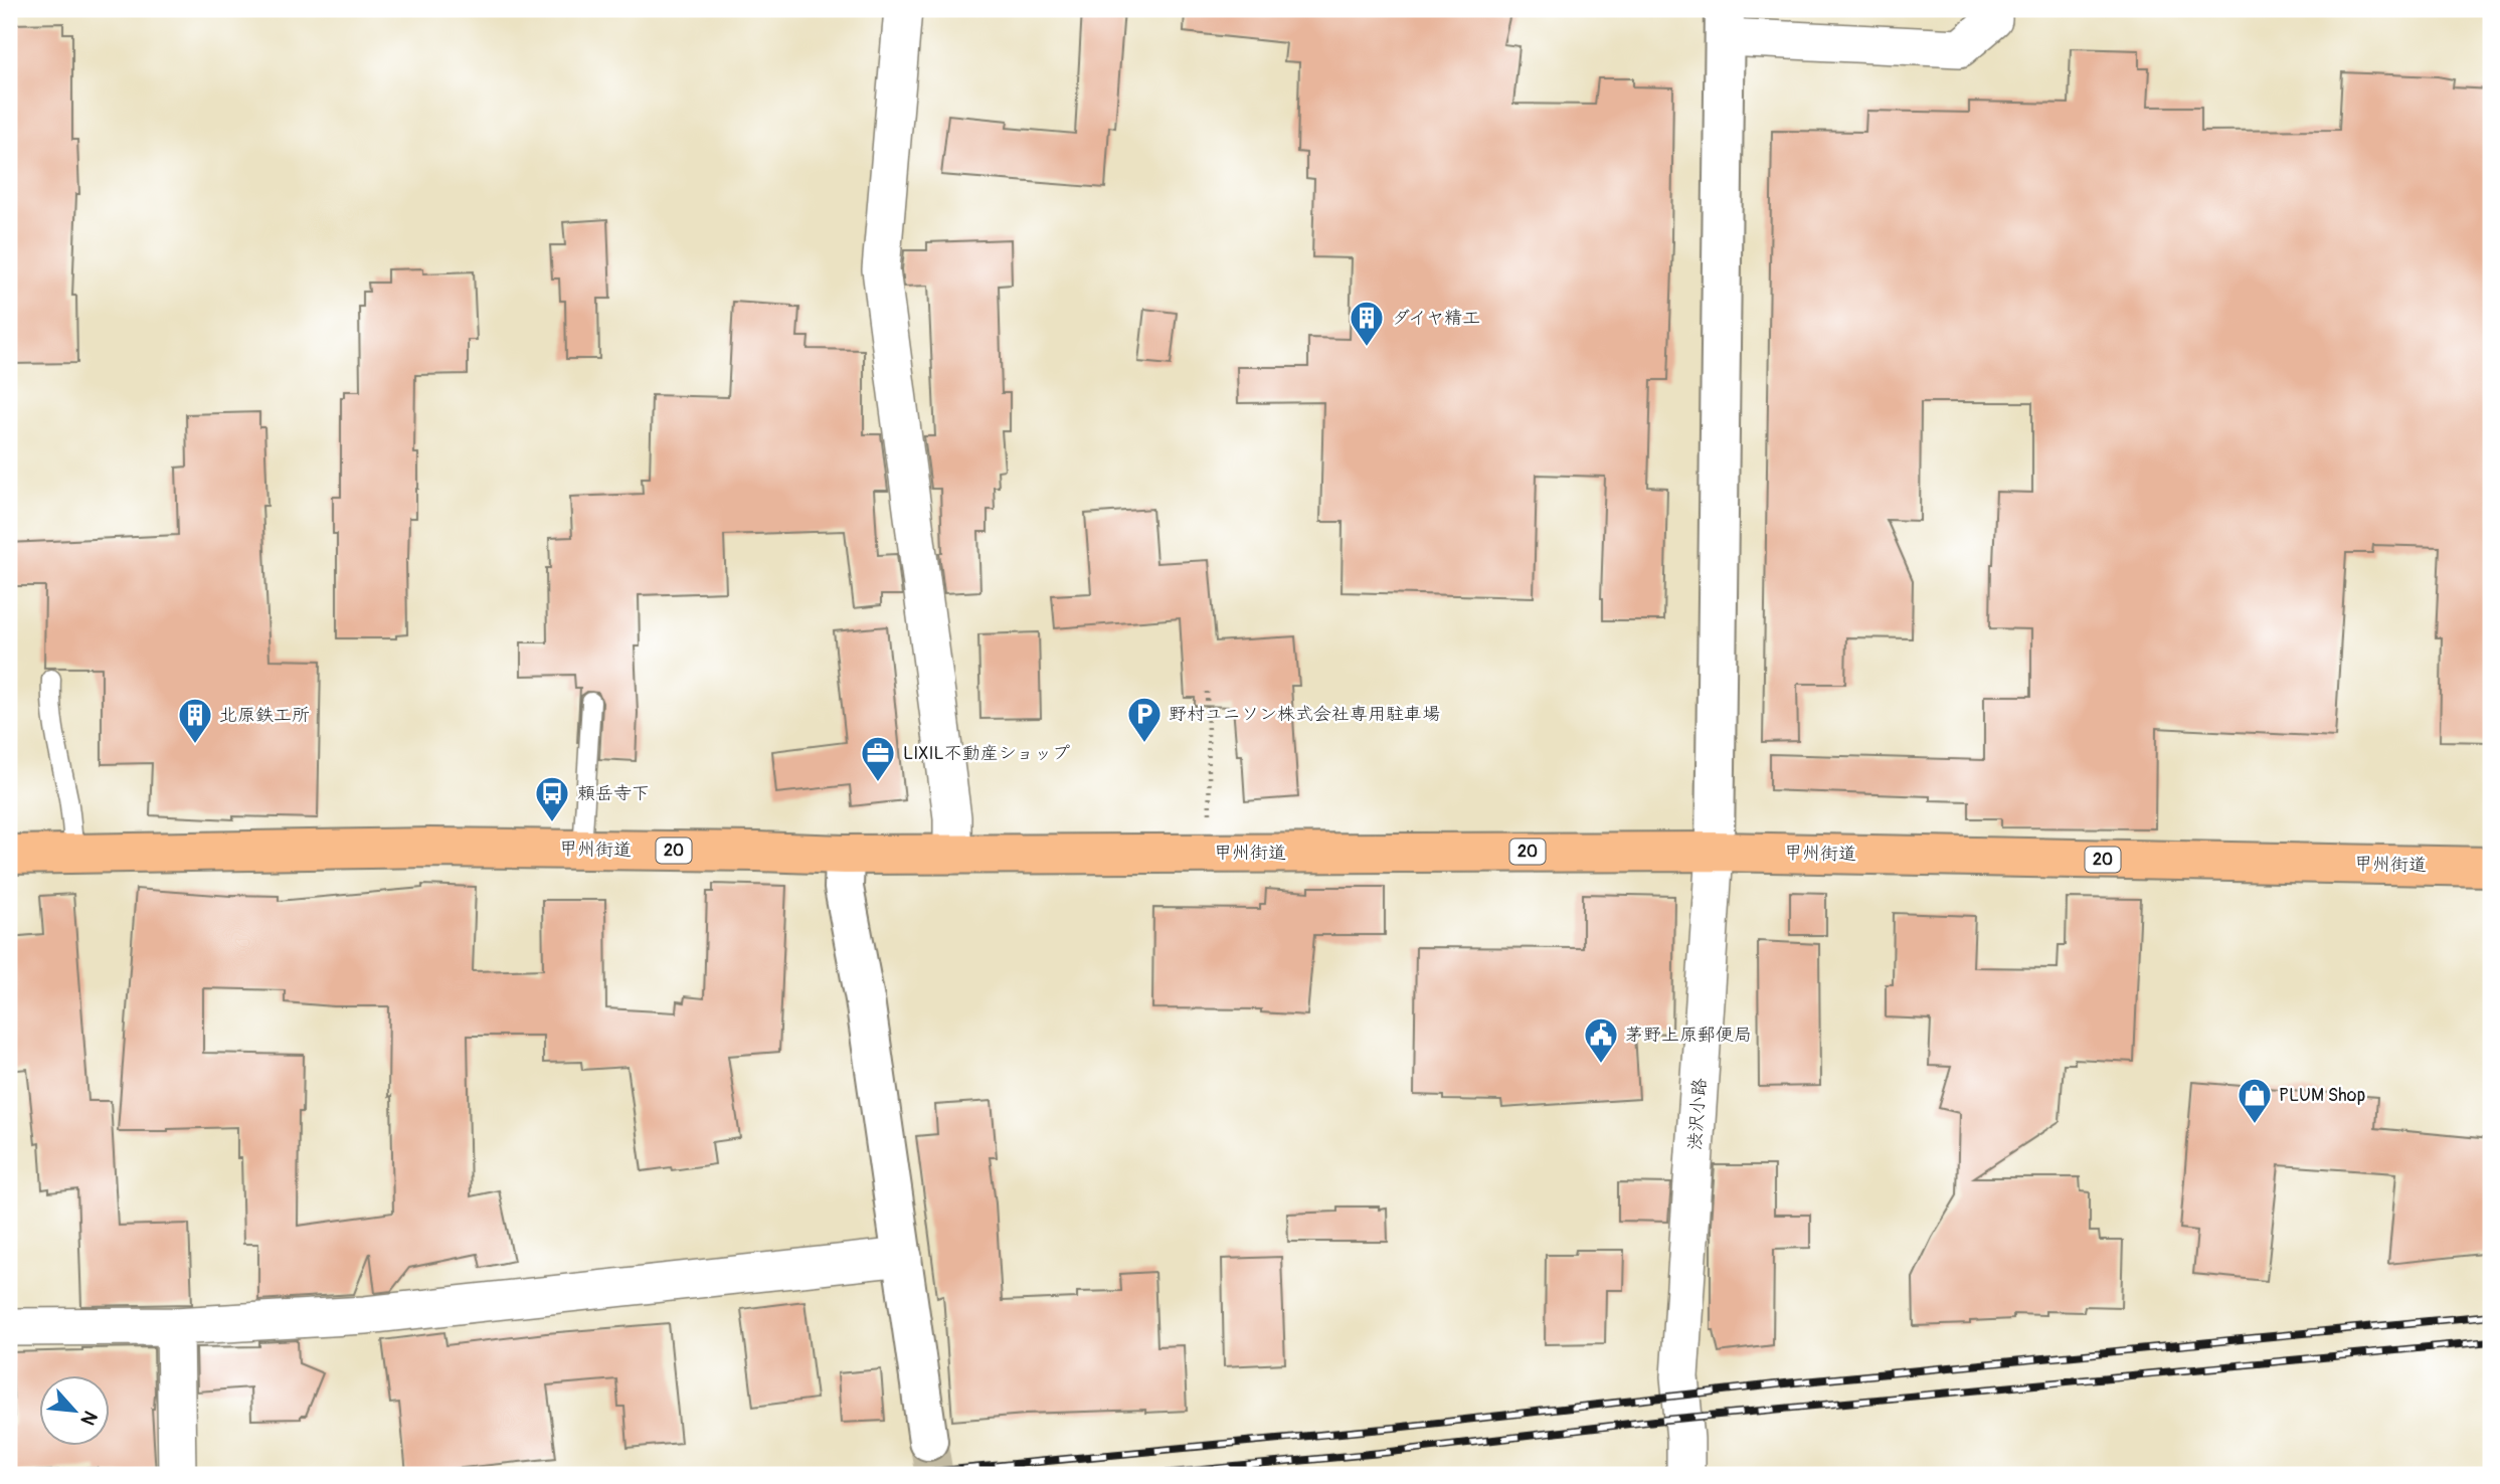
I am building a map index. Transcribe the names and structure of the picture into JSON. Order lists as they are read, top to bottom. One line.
{"streets":{"highway":["甲州街道","20"],"street":["渋沢小路"]},"crossings":[["甲州街道","渋沢小路"]],"places":{"building":["ダイヤ精工","北原鉄工所"],"parking":["野村ユニソン株式会社専用駐車場"],"office":["LIXIL不動産ショップ"],"bus stop":["頼岳寺下"],"public building":["茅野上原郵便局"],"shop":["PLUM Shop"]},"north":"bottom right"}
